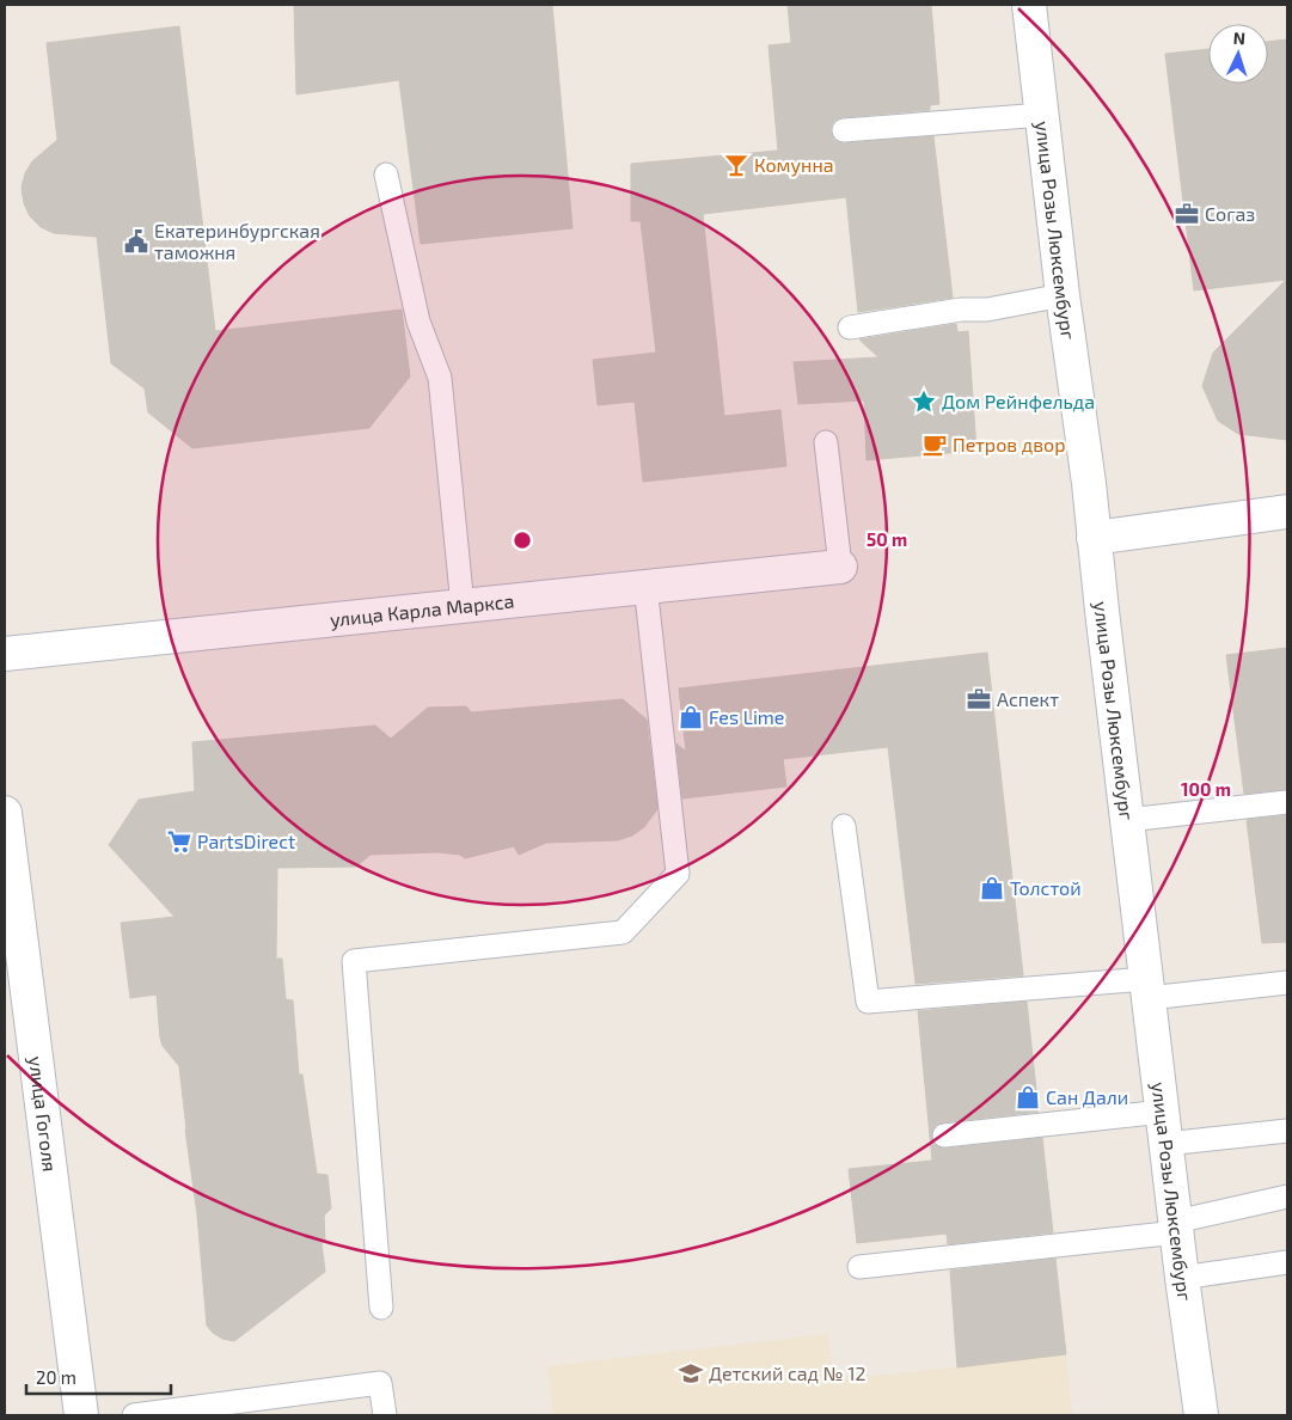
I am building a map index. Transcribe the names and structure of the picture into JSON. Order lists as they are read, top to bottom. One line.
{"streets":{"street":["улица Розы Люксембург","улица Карла Маркса","улица Гоголя"]},"places":{"bar":["Комунна"],"office":["Согаз","Аспект"],"public building":["Екатеринбургская таможня"],"place":["Дом Рейнфельда"],"cafe":["Петров двор"],"shop":["Fes Lime","Толстой","Сан Дали"],"supermarket":["PartsDirect"],"school or university":["Детский сад № 12"]},"scale_bar":"20 m","north":"top","rings":["50 m","100 m"]}
